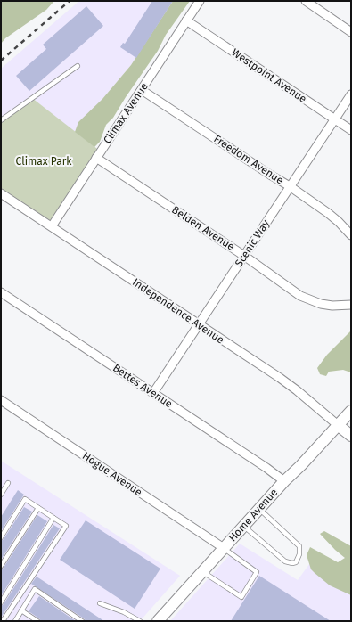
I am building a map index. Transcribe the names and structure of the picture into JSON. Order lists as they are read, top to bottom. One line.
{"streets":{"street":["Westpoint Avenue","Climax Avenue","Freedom Avenue","Belden Avenue","Scenic Way","Independence Avenue","Bettes Avenue","Hogue Avenue","Home Avenue"]},"crossings":[["Westpoint Avenue","Climax Avenue"],["Westpoint Avenue","Scenic Way"],["Climax Avenue","Freedom Avenue"],["Climax Avenue","Belden Avenue"],["Climax Avenue","Independence Avenue"],["Freedom Avenue","Scenic Way"],["Belden Avenue","Scenic Way"],["Scenic Way","Independence Avenue"],["Scenic Way","Bettes Avenue"],["Independence Avenue","Home Avenue"],["Bettes Avenue","Home Avenue"],["Hogue Avenue","Home Avenue"]],"parks":["Climax Park"]}
